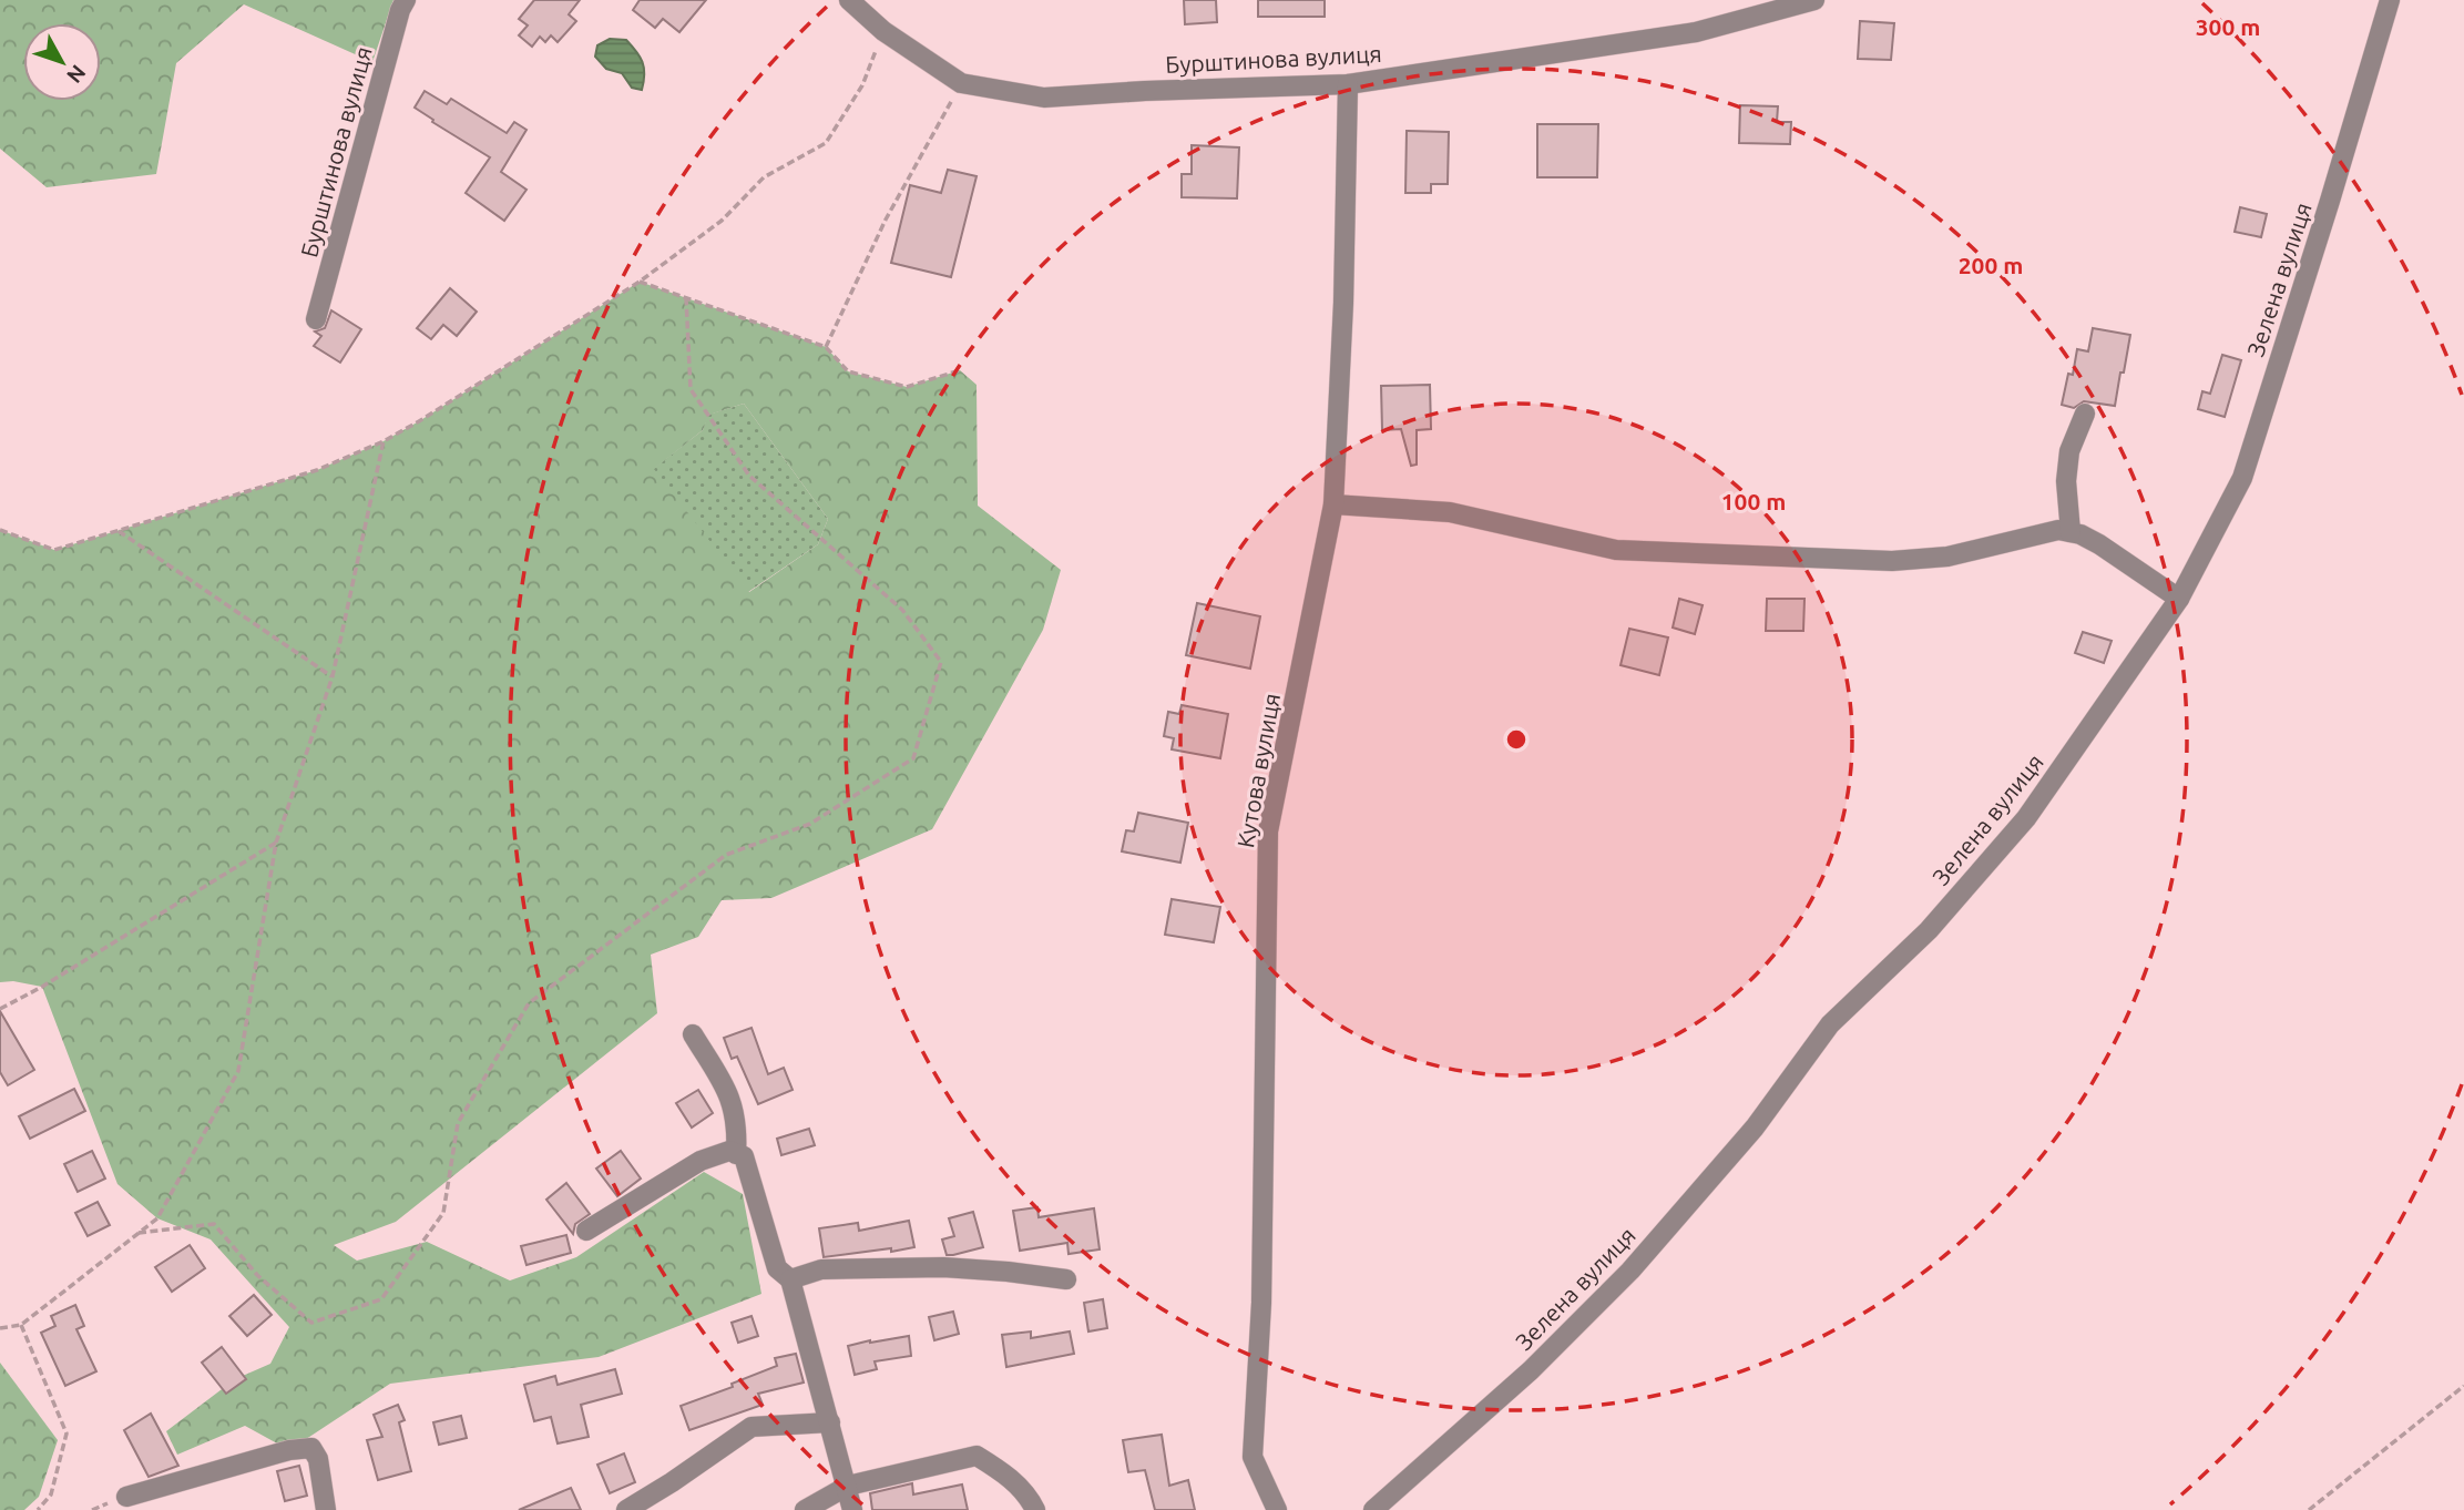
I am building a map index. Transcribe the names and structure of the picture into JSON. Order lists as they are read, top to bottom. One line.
{"streets":{"street":["Бурштинова вулиця","Зелена вулиця","Кутова вулиця"]},"crossings":[["Бурштинова вулиця","Кутова вулиця"]],"north":"bottom right","rings":["300 m","200 m","100 m"]}
